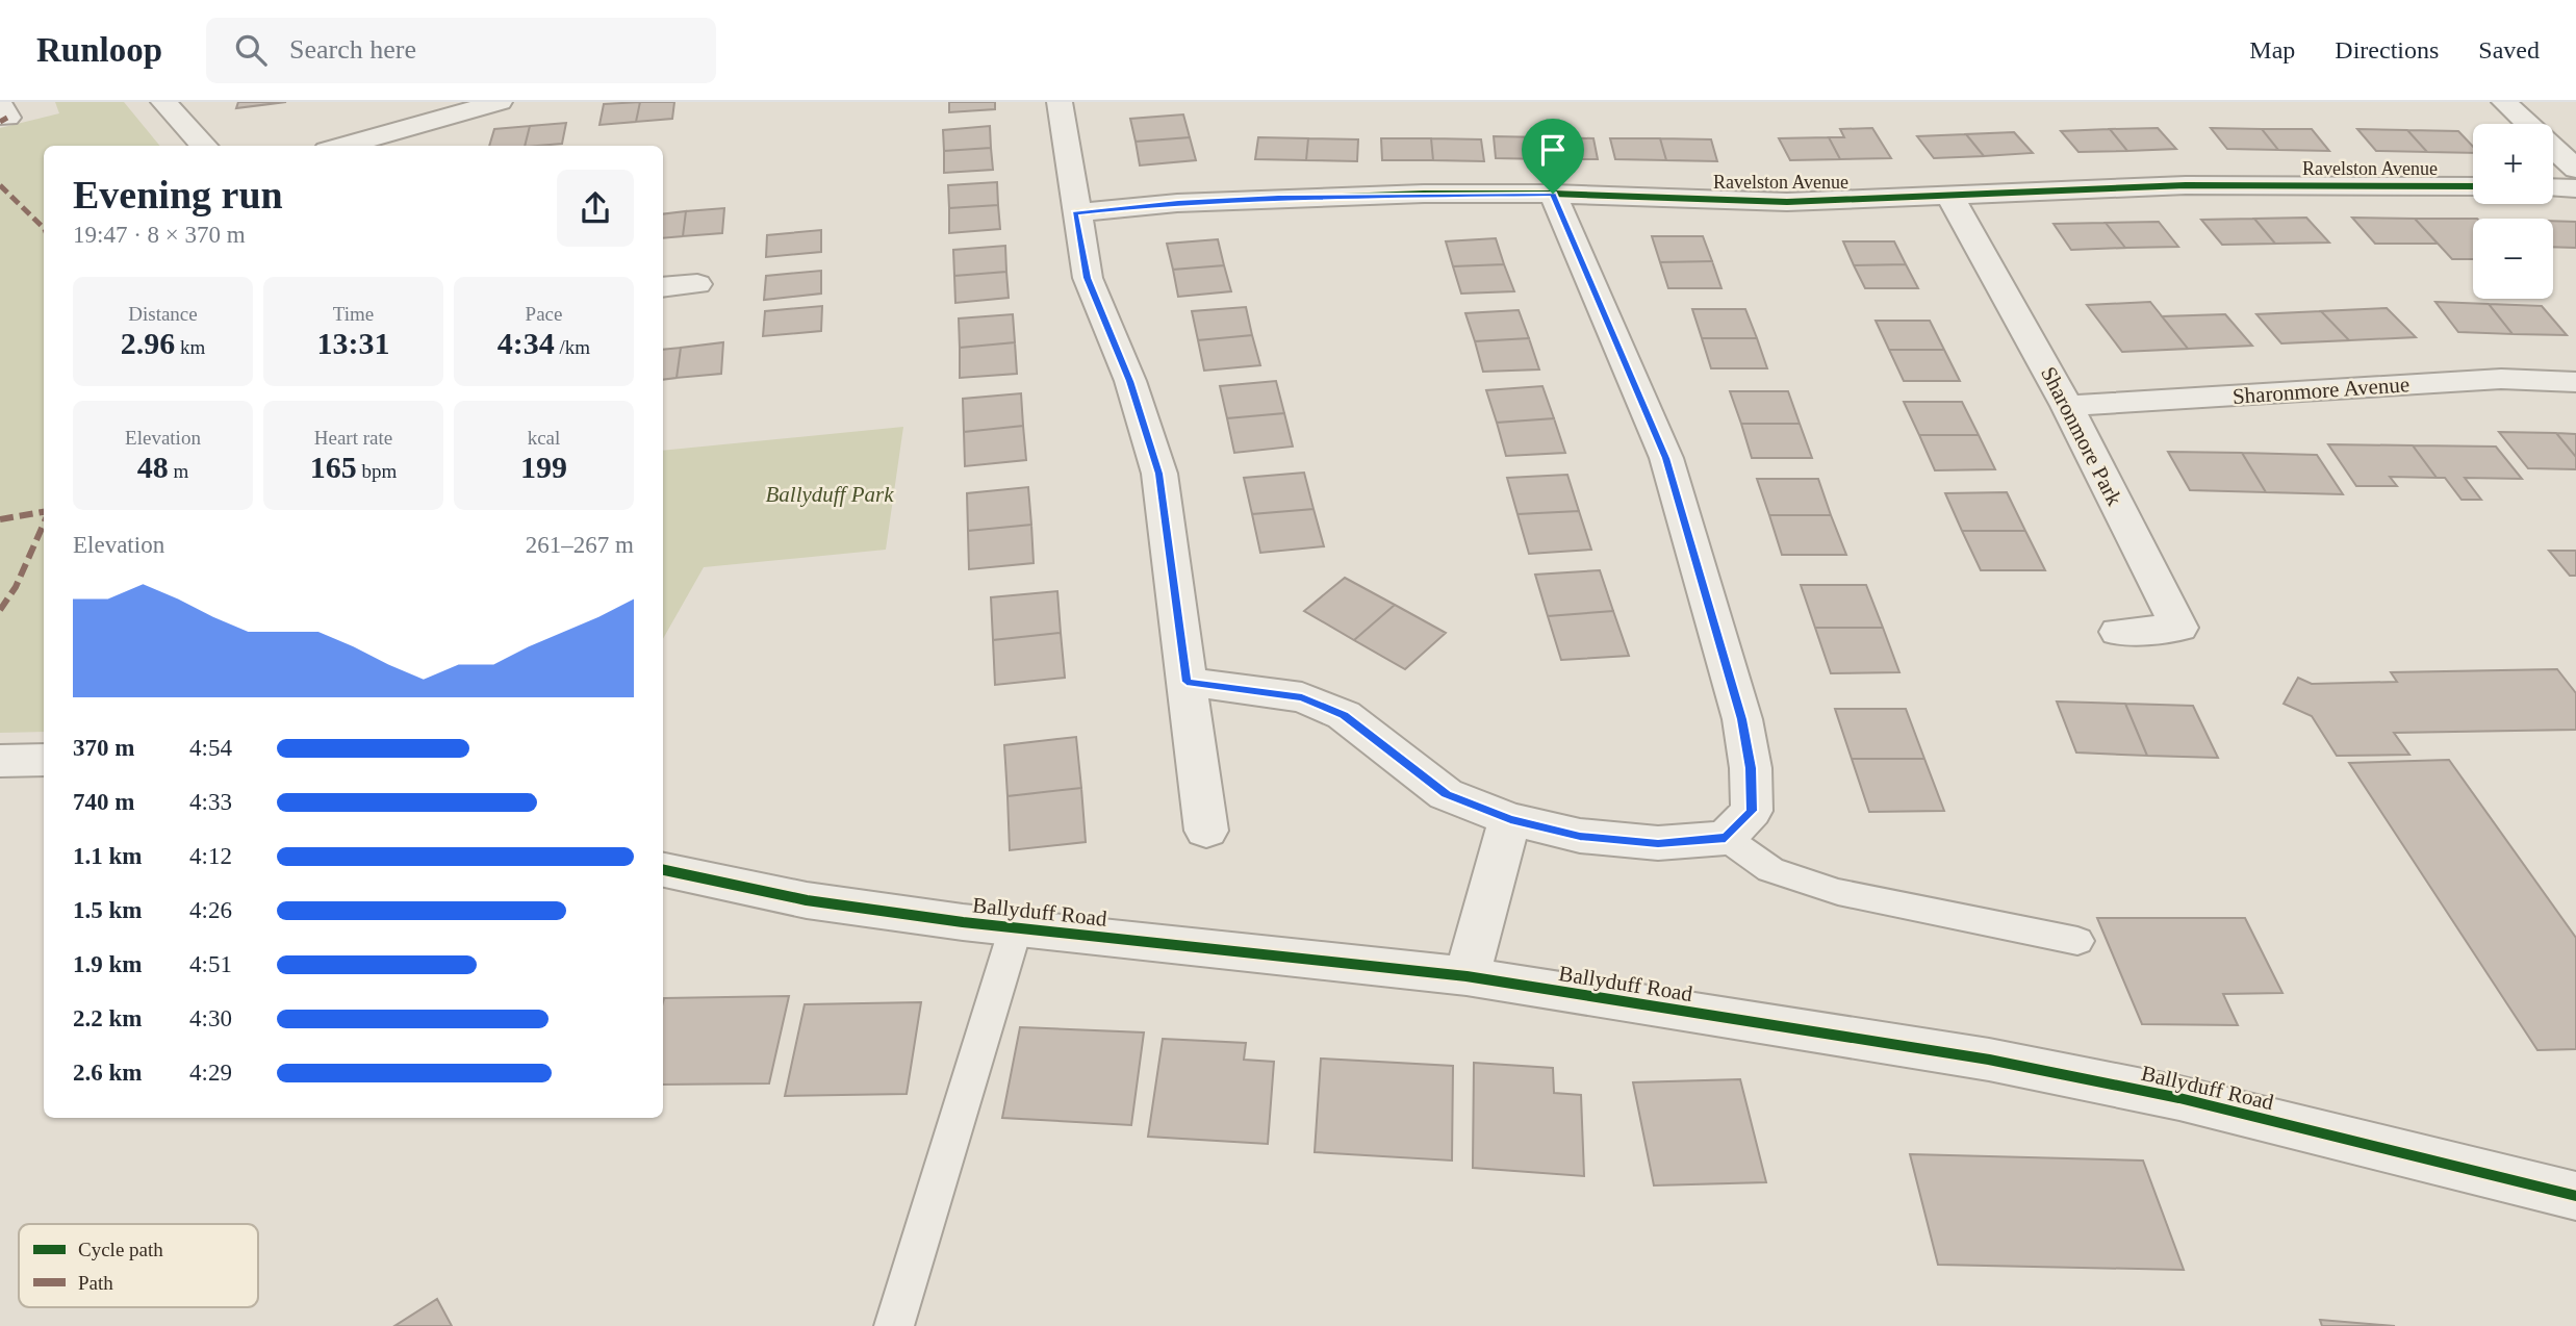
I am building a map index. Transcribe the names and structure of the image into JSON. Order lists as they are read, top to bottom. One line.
{"streets":{"street":["Ravelston Avenue","Sharonmore Avenue","Sharonmore Park","Ballyduff Road"]},"crossings":[["Ravelston Avenue","Sharonmore Park"],["Sharonmore Avenue","Sharonmore Park"]],"parks":["Ballyduff Park"],"legend":["Cycle path","Path"],"page":{"header":"Runloop","search":"Search here","nav":["Map","Directions","Saved"],"map_buttons":["+","−"],"heading":["Evening run","19:47 · 8 × 370 m"],"stats":[["Distance","2.96 km"],["Time","13:31"],["Pace","4:34 /km"],["Elevation","48 m"],["Heart rate","165 bpm"],["kcal","199"]],"chart":["Elevation","261–267 m"],"list":[{"name":"370 m","note":"4:54"},{"name":"740 m","note":"4:33"},{"name":"1.1 km","note":"4:12"},{"name":"1.5 km","note":"4:26"},{"name":"1.9 km","note":"4:51"},{"name":"2.2 km","note":"4:30"},{"name":"2.6 km","note":"4:29"}]}}
